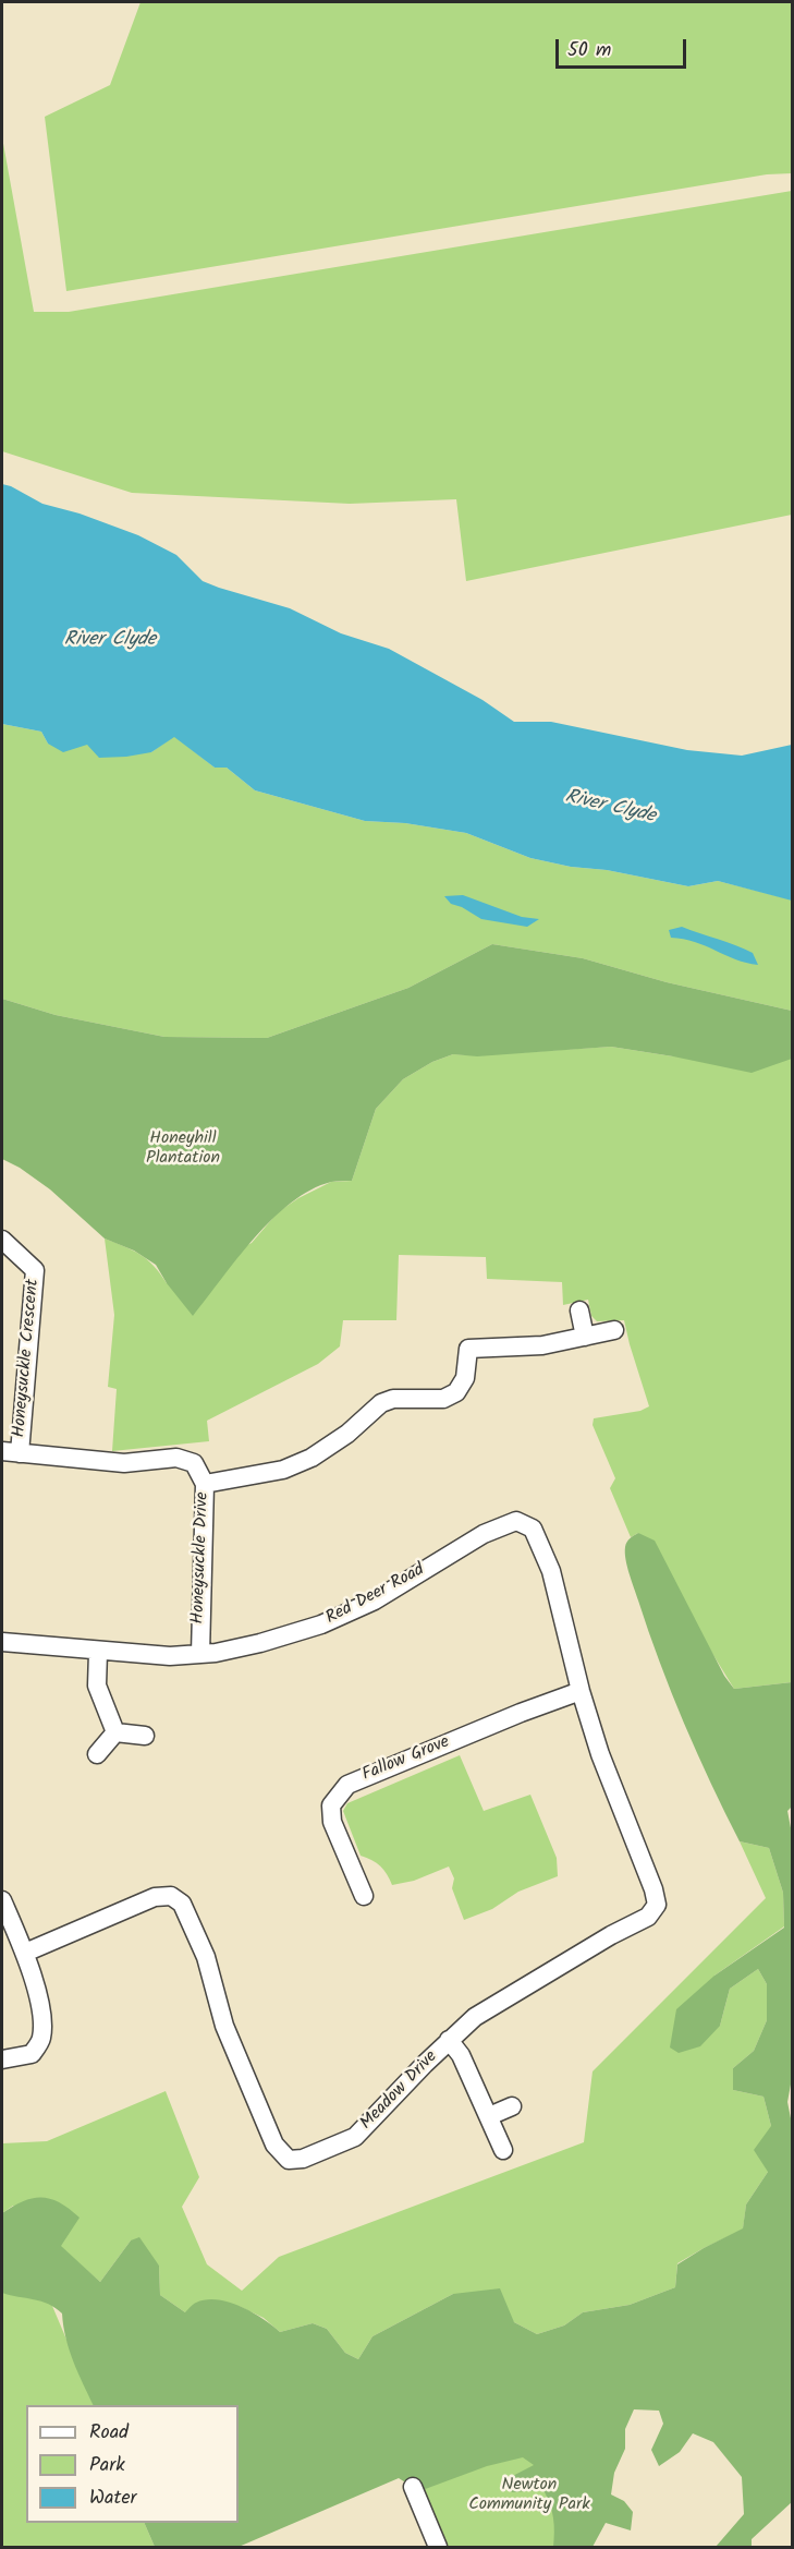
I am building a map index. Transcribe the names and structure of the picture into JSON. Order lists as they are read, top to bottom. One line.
{"streets":{"street":["Honeysuckle Crescent","Honeysuckle Drive","Red Deer Road","Fallow Grove","Meadow Drive"]},"crossings":[["Honeysuckle Crescent","Honeysuckle Drive"],["Honeysuckle Drive","Red Deer Road"],["Red Deer Road","Fallow Grove"],["Red Deer Road","Meadow Drive"],["Fallow Grove","Meadow Drive"]],"water":["River Clyde"],"parks":["Honeyhill Plantation","Newton Community Park"],"legend":["Road","Park","Water"],"scale_bar":"50 m"}
